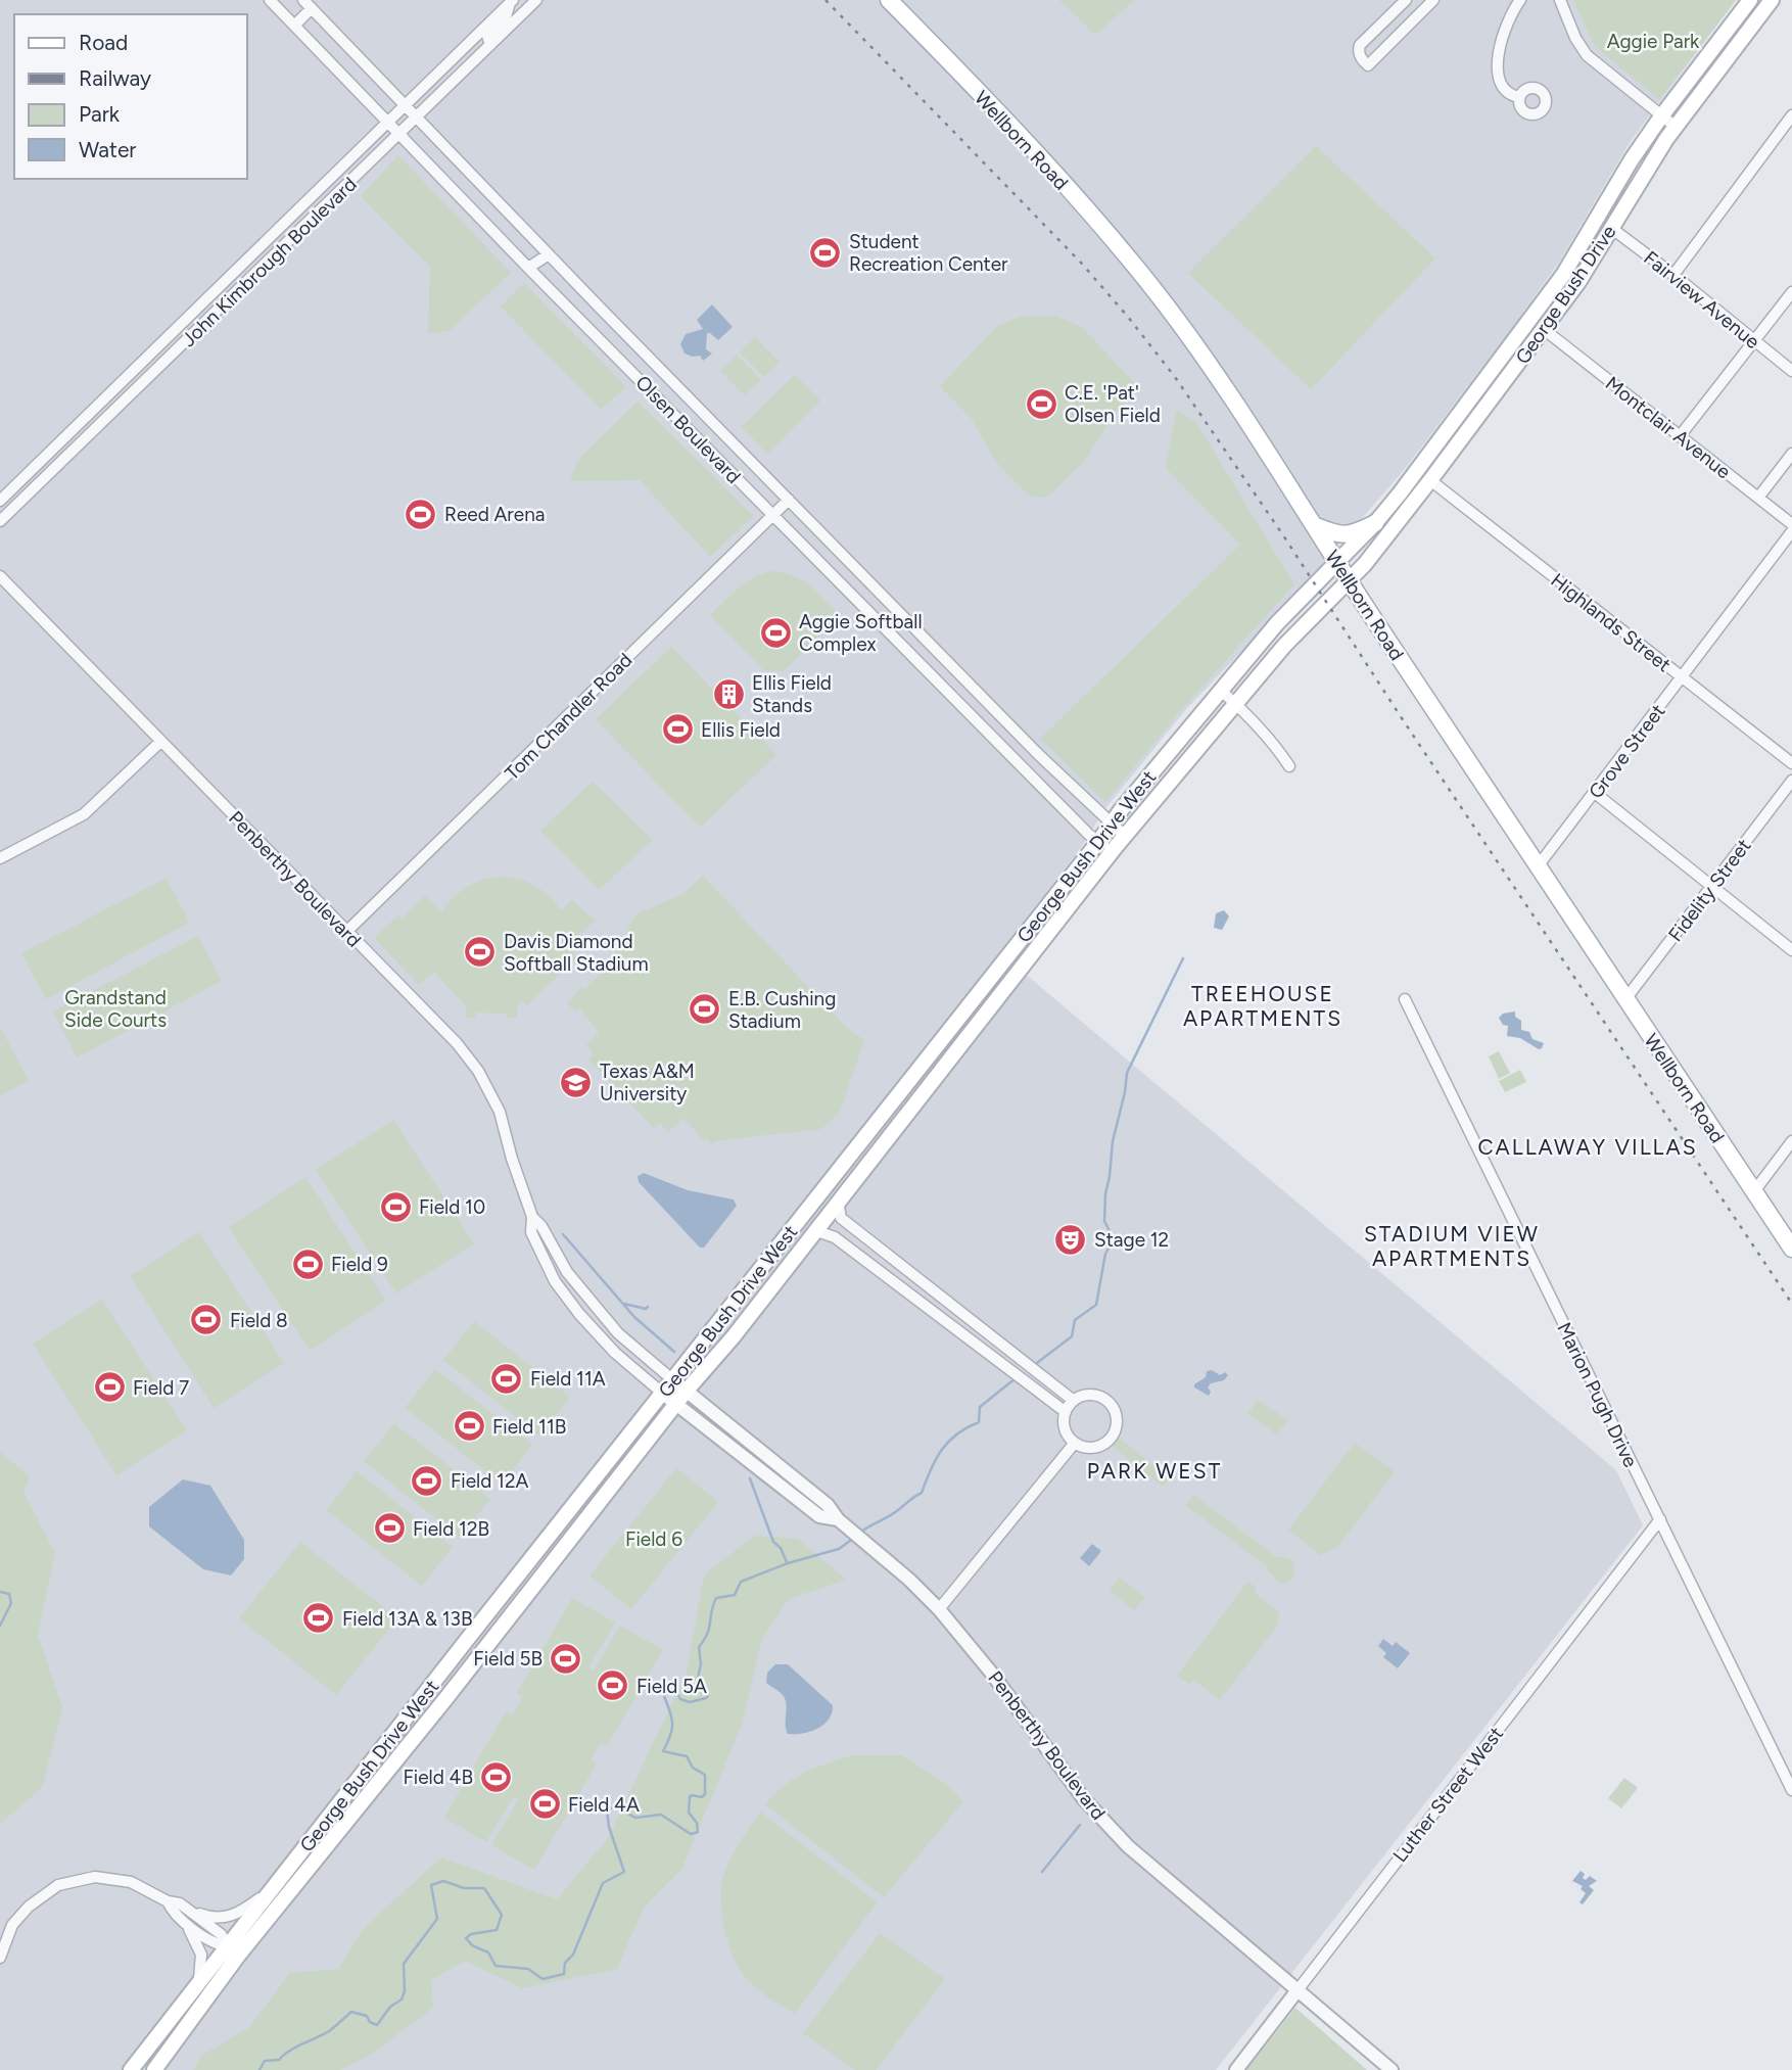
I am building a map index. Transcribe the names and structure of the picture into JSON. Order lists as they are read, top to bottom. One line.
{"streets":{"main road":["Wellborn Road","George Bush Drive","George Bush Drive West"],"street":["John Kimbrough Boulevard","Fairview Avenue","Montclair Avenue","Olsen Boulevard","Highlands Street","Tom Chandler Road","Grove Street","Penberthy Boulevard","Fidelity Street","Marion Pugh Drive","Luther Street West"]},"crossings":[["Wellborn Road","George Bush Drive"],["Wellborn Road","Grove Street"],["Wellborn Road","George Bush Drive West"],["Wellborn Road","Fidelity Street"],["John Kimbrough Boulevard","Olsen Boulevard"],["George Bush Drive","Fairview Avenue"],["George Bush Drive","Montclair Avenue"],["George Bush Drive","Highlands Street"],["George Bush Drive","George Bush Drive West"],["Olsen Boulevard","Tom Chandler Road"],["Olsen Boulevard","George Bush Drive West"],["Highlands Street","Grove Street"],["Tom Chandler Road","Penberthy Boulevard"],["George Bush Drive West","Penberthy Boulevard"],["Penberthy Boulevard","Luther Street West"],["Marion Pugh Drive","Luther Street West"]],"districts":["TREEHOUSE APARTMENTS","CALLAWAY VILLAS","STADIUM VIEW APARTMENTS","PARK WEST"],"parks":["Aggie Park","Grandstand Side Courts","Field 6"],"places":{"sports":["Student Recreation Center","C.E. 'Pat' Olsen Field","Reed Arena","Aggie Softball Complex","Ellis Field","Davis Diamond Softball Stadium","E.B. Cushing Stadium","Field 10","Field 9","Field 8","Field 11A","Field 7","Field 11B","Field 12A","Field 12B","Field 13A & 13B","Field 5B","Field 5A","Field 4B","Field 4A"],"building":["Ellis Field Stands"],"school or university":["Texas A&M University"],"theatre":["Stage 12"]},"legend":["Road","Railway","Park","Water"]}
